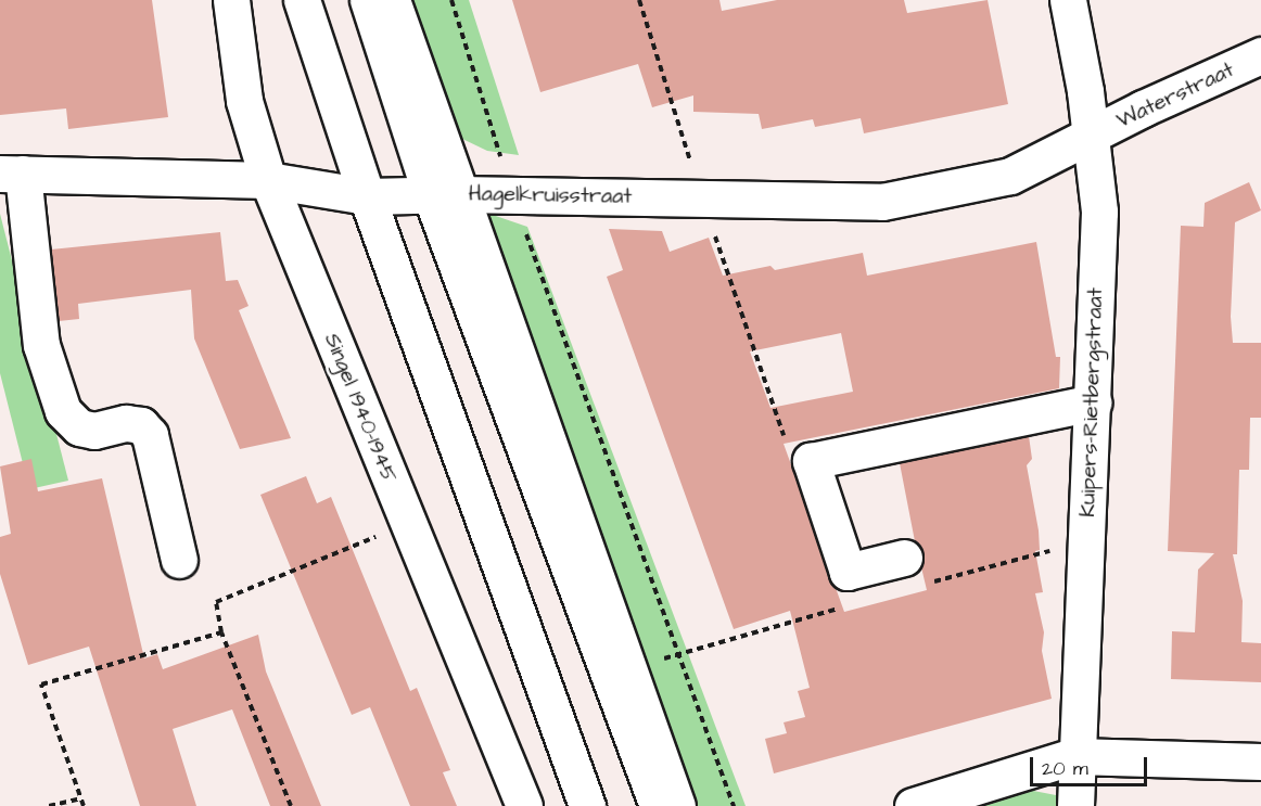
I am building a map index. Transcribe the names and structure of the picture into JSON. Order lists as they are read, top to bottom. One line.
{"streets":{"street":["Waterstraat","Hagelkruisstraat","Kuipers-Rietbergstraat","Singel 1940-1945"]},"crossings":[["Waterstraat","Hagelkruisstraat"],["Waterstraat","Kuipers-Rietbergstraat"],["Hagelkruisstraat","Kuipers-Rietbergstraat"],["Hagelkruisstraat","Singel 1940-1945"]],"scale_bar":"20 m"}
